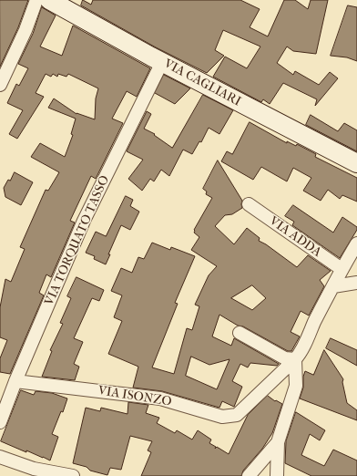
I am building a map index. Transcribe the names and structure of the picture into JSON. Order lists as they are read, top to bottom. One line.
{"streets":{"main road":["VIA CAGLIARI"],"street":["VIA ADDA","VIA TORQUATO TASSO","VIA ISONZO"]},"crossings":[["VIA CAGLIARI","VIA TORQUATO TASSO"],["VIA ADDA","VIA ISONZO"],["VIA TORQUATO TASSO","VIA ISONZO"]]}
